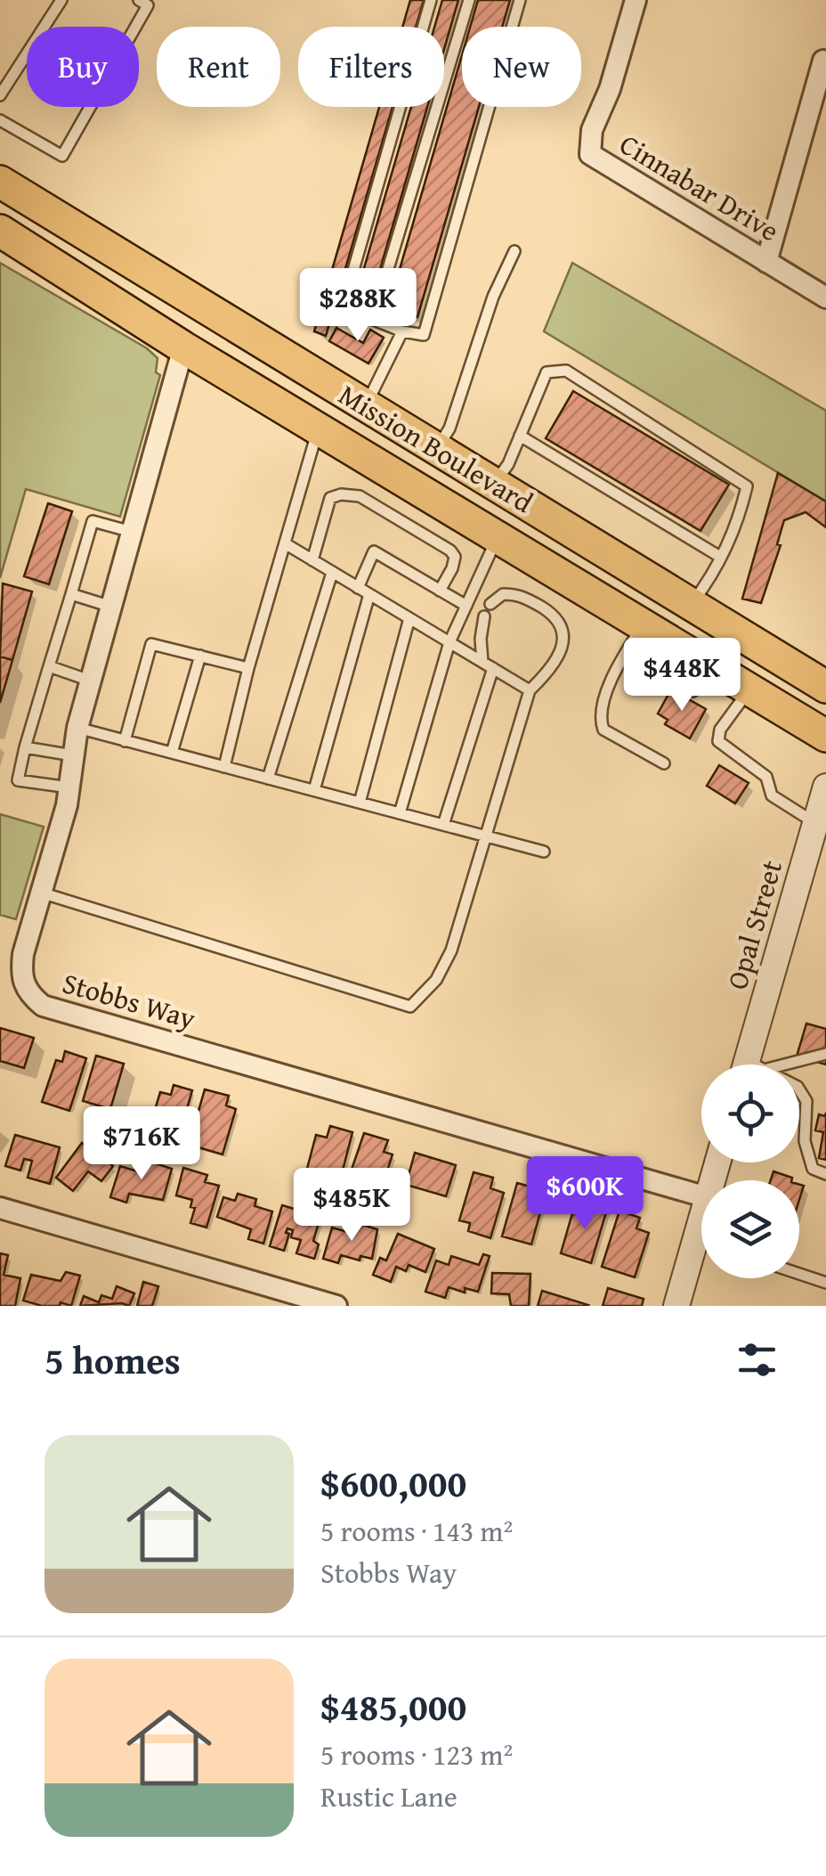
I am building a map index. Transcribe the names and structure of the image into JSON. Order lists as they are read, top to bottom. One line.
{"streets":{"main road":["Mission Boulevard"],"street":["Cinnabar Drive","Opal Street","Stobbs Way"]},"crossings":[["Mission Boulevard","Stobbs Way"]],"page":{"chip":["Buy","Rent","Filters","New"],"price":["$288K","$448K","$716K","$600K","$485K"],"heading":"5 homes","list":[{"name":"$600,000","note":"5 rooms · 143 m² · Stobbs Way"},{"name":"$485,000","note":"5 rooms · 123 m² · Rustic Lane"}]}}
